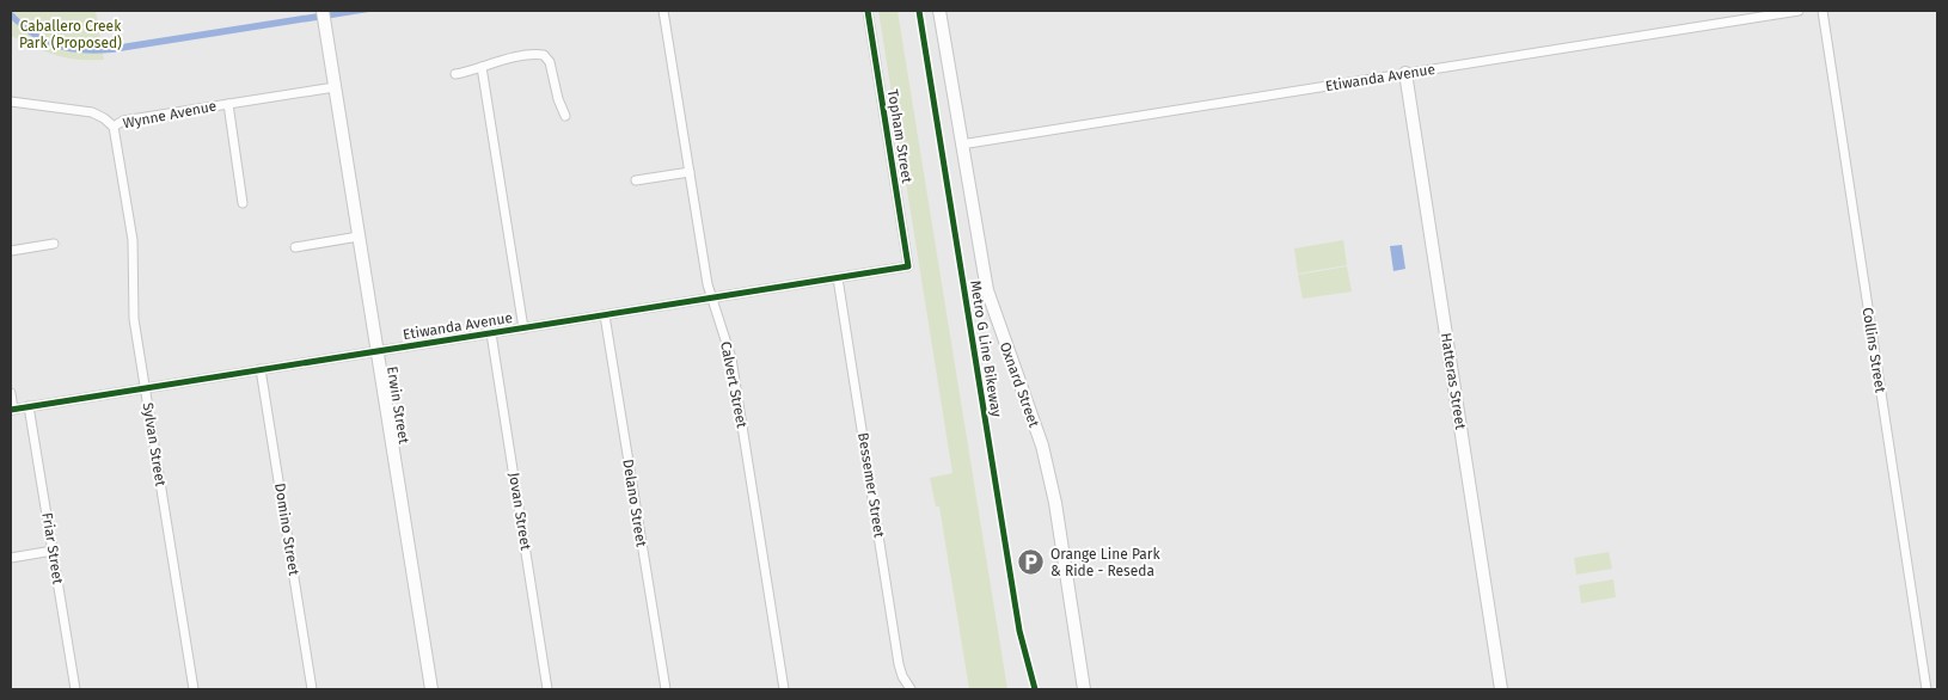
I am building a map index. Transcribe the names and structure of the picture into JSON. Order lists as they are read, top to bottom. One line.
{"streets":{"street":["Etiwanda Avenue","Wynne Avenue","Topham Street","Collins Street","Hatteras Street","Calvert Street","Oxnard Street","Erwin Street","Sylvan Street","Bessemer Street","Delano Street","Jovan Street","Domino Street","Friar Street"],"cycle path":["Metro G Line Bikeway"]},"crossings":[["Etiwanda Avenue","Topham Street"],["Etiwanda Avenue","Hatteras Street"],["Etiwanda Avenue","Calvert Street"],["Etiwanda Avenue","Oxnard Street"],["Etiwanda Avenue","Erwin Street"],["Etiwanda Avenue","Sylvan Street"],["Etiwanda Avenue","Bessemer Street"],["Etiwanda Avenue","Delano Street"],["Etiwanda Avenue","Jovan Street"],["Etiwanda Avenue","Domino Street"],["Etiwanda Avenue","Friar Street"],["Wynne Avenue","Erwin Street"],["Wynne Avenue","Sylvan Street"]],"parks":["Caballero Creek Park (Proposed)"],"places":{"parking":["Orange Line Park & Ride - Reseda"]}}
